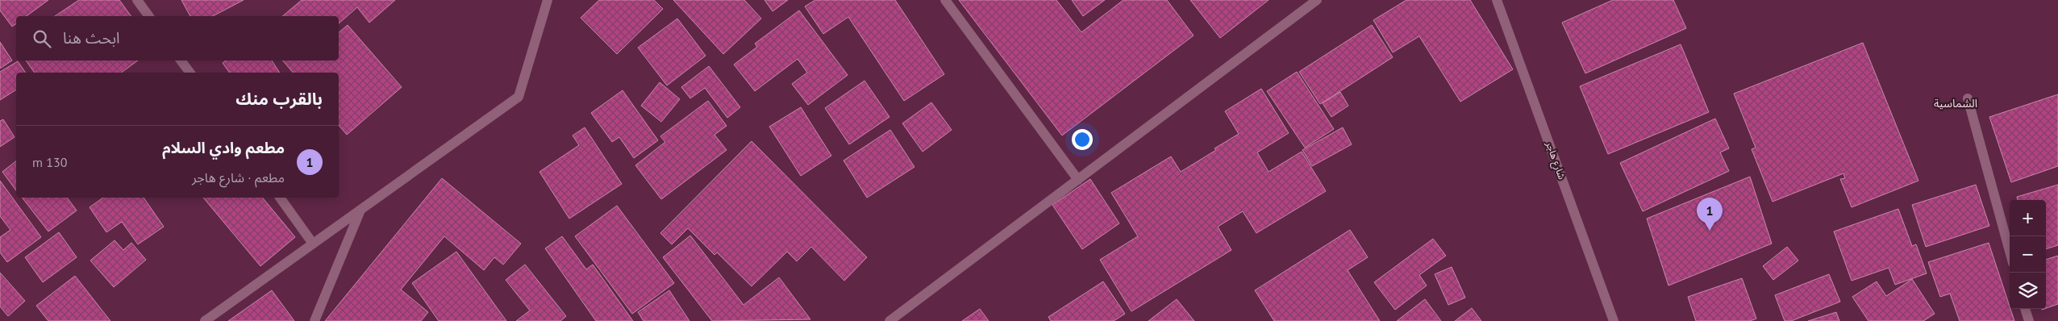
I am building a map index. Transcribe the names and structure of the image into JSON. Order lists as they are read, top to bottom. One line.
{"streets":{"street":["شارع هاجر"]},"districts":["الشماسية"],"page":{"search":"ابحث هنا","heading":"بالقرب منك","list":[{"mark":"1","name":"مطعم وادي السلام","note":"مطعم · شارع هاجر","value":"130 m"}],"pins":"1","map_buttons":["+","−"]}}
